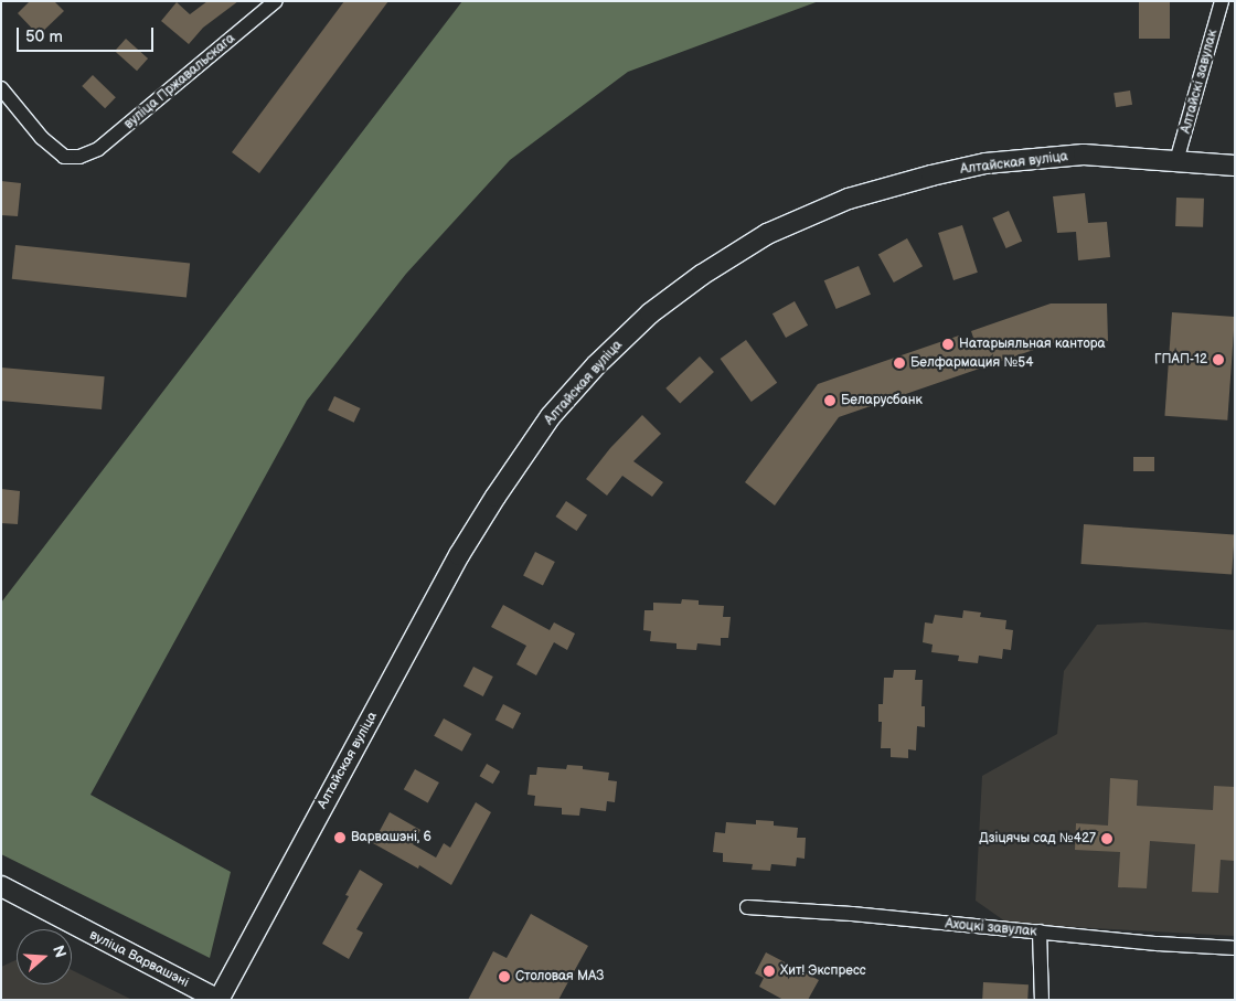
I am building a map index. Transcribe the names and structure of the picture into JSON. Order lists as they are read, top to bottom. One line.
{"streets":{"main road":["Алтайская вуліца","вуліца Варвашэні"],"street":["вуліца Пржавальскага","Алтайскі завулак","Ахоцкі завулак"]},"crossings":[["Алтайскі завулак","Алтайская вуліца"],["Алтайская вуліца","вуліца Варвашэні"]],"places":["Натарыяльная кантора","ГПАП-12","Белфармация №54","Беларусбанк","Варвашэні, 6","Дзіцячы сад №427","Хит! Экспресс","Столовая МАЗ"],"scale_bar":"50 m","north":"right"}
